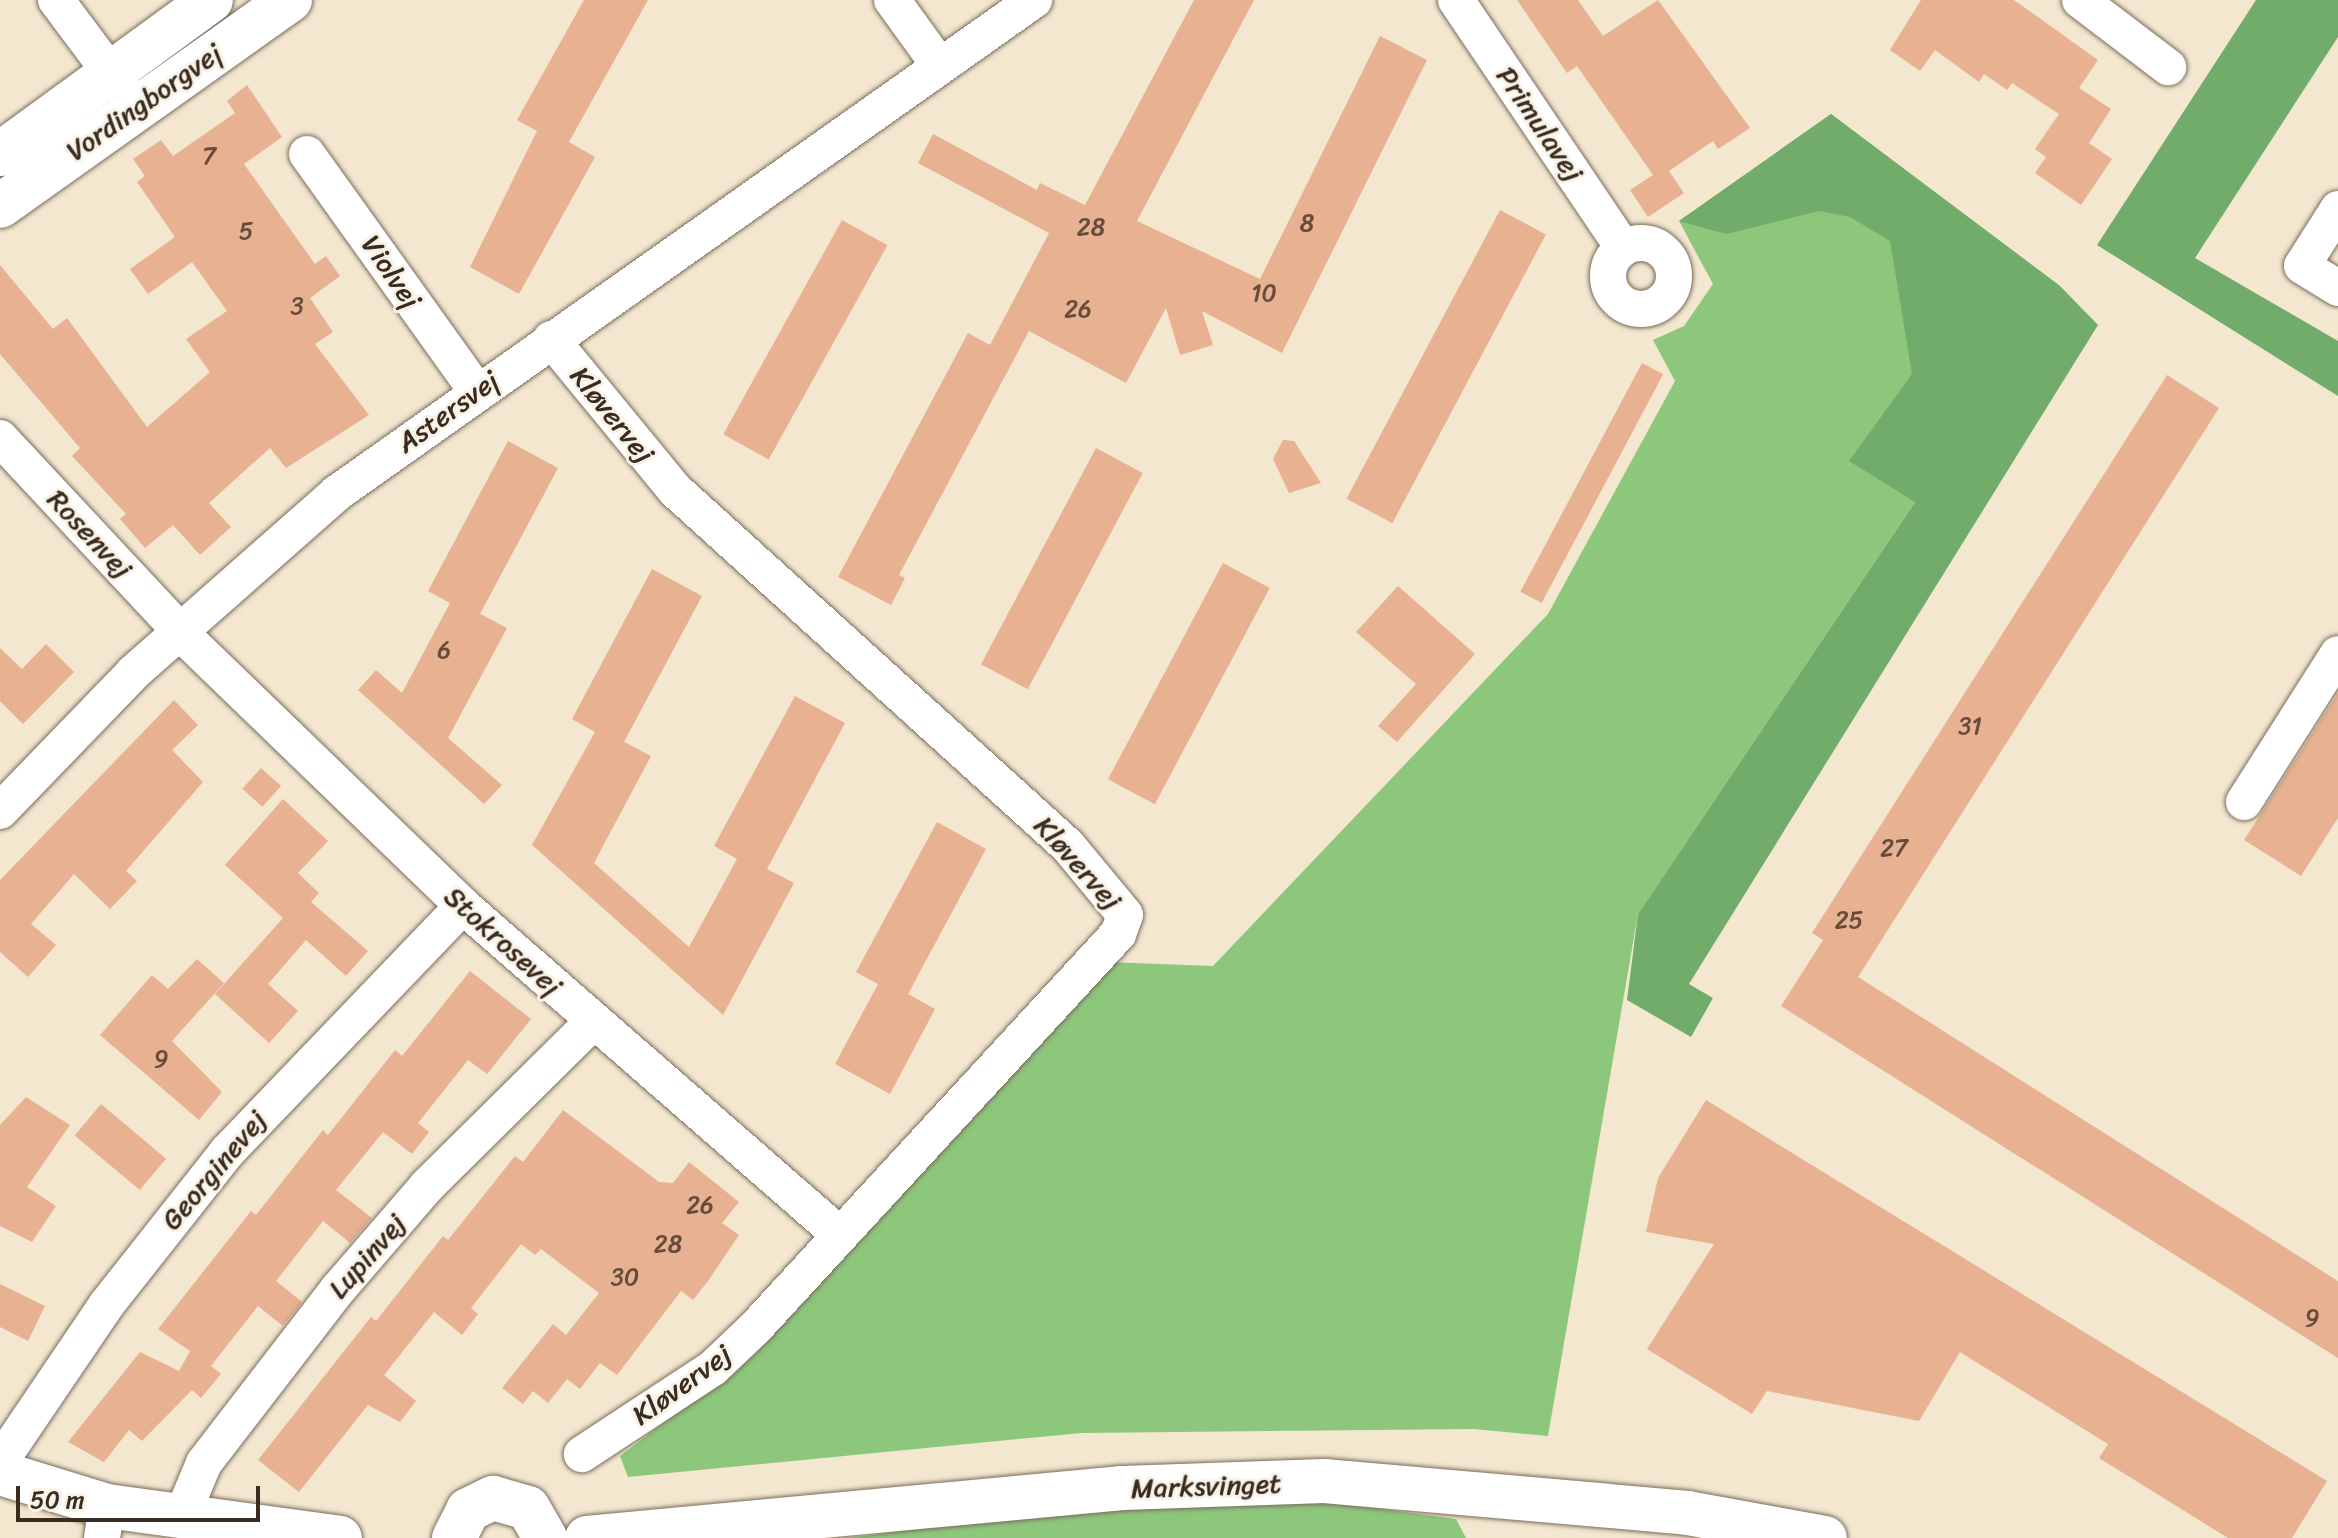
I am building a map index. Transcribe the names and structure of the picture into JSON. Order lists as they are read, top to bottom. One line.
{"streets":{"street":["Vordingborgvej","Primulavej","Violvej","Astersvej","Kløvervej","Rosenvej","Stokrosevej","Georginevej","Lupinvej","Marksvinget"]},"crossings":[["Violvej","Astersvej"],["Astersvej","Kløvervej"],["Astersvej","Rosenvej"],["Astersvej","Stokrosevej"],["Kløvervej","Stokrosevej"],["Rosenvej","Stokrosevej"],["Stokrosevej","Georginevej"],["Stokrosevej","Lupinvej"]],"house_numbers":["7","8","28","5","10","3","26","6","31","27","25","9","26","28","30","9"],"scale_bar":"50 m"}
